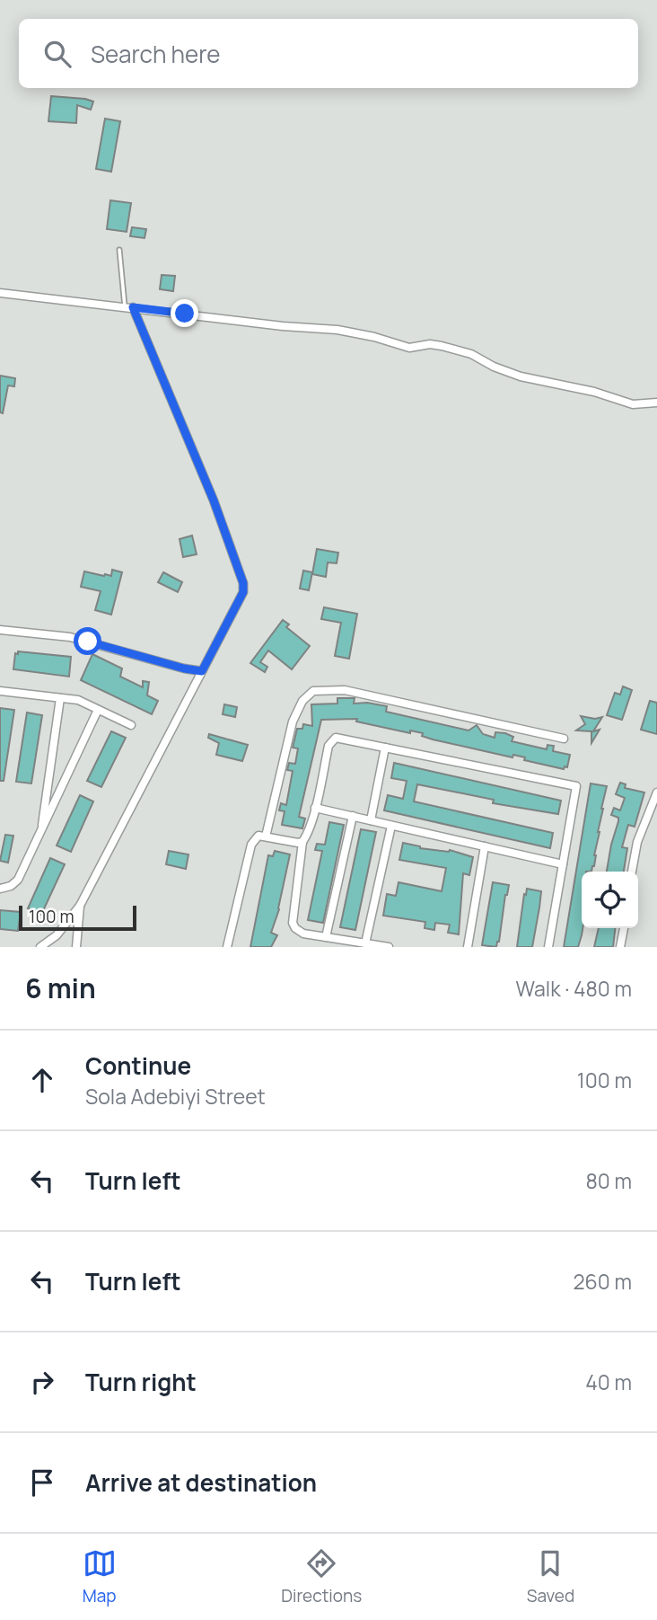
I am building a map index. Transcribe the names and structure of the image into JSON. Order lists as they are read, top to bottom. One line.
{"scale_bar":"100 m","page":{"search":"Search here","scale":"100 m","heading":["6 min","Walk · 480 m"],"list":[["Continue","Sola Adebiyi Street","100 m"],["Turn left","80 m"],["Turn left","260 m"],["Turn right","40 m"],"Arrive at destination"],"nav":["Map","Directions","Saved"]}}
